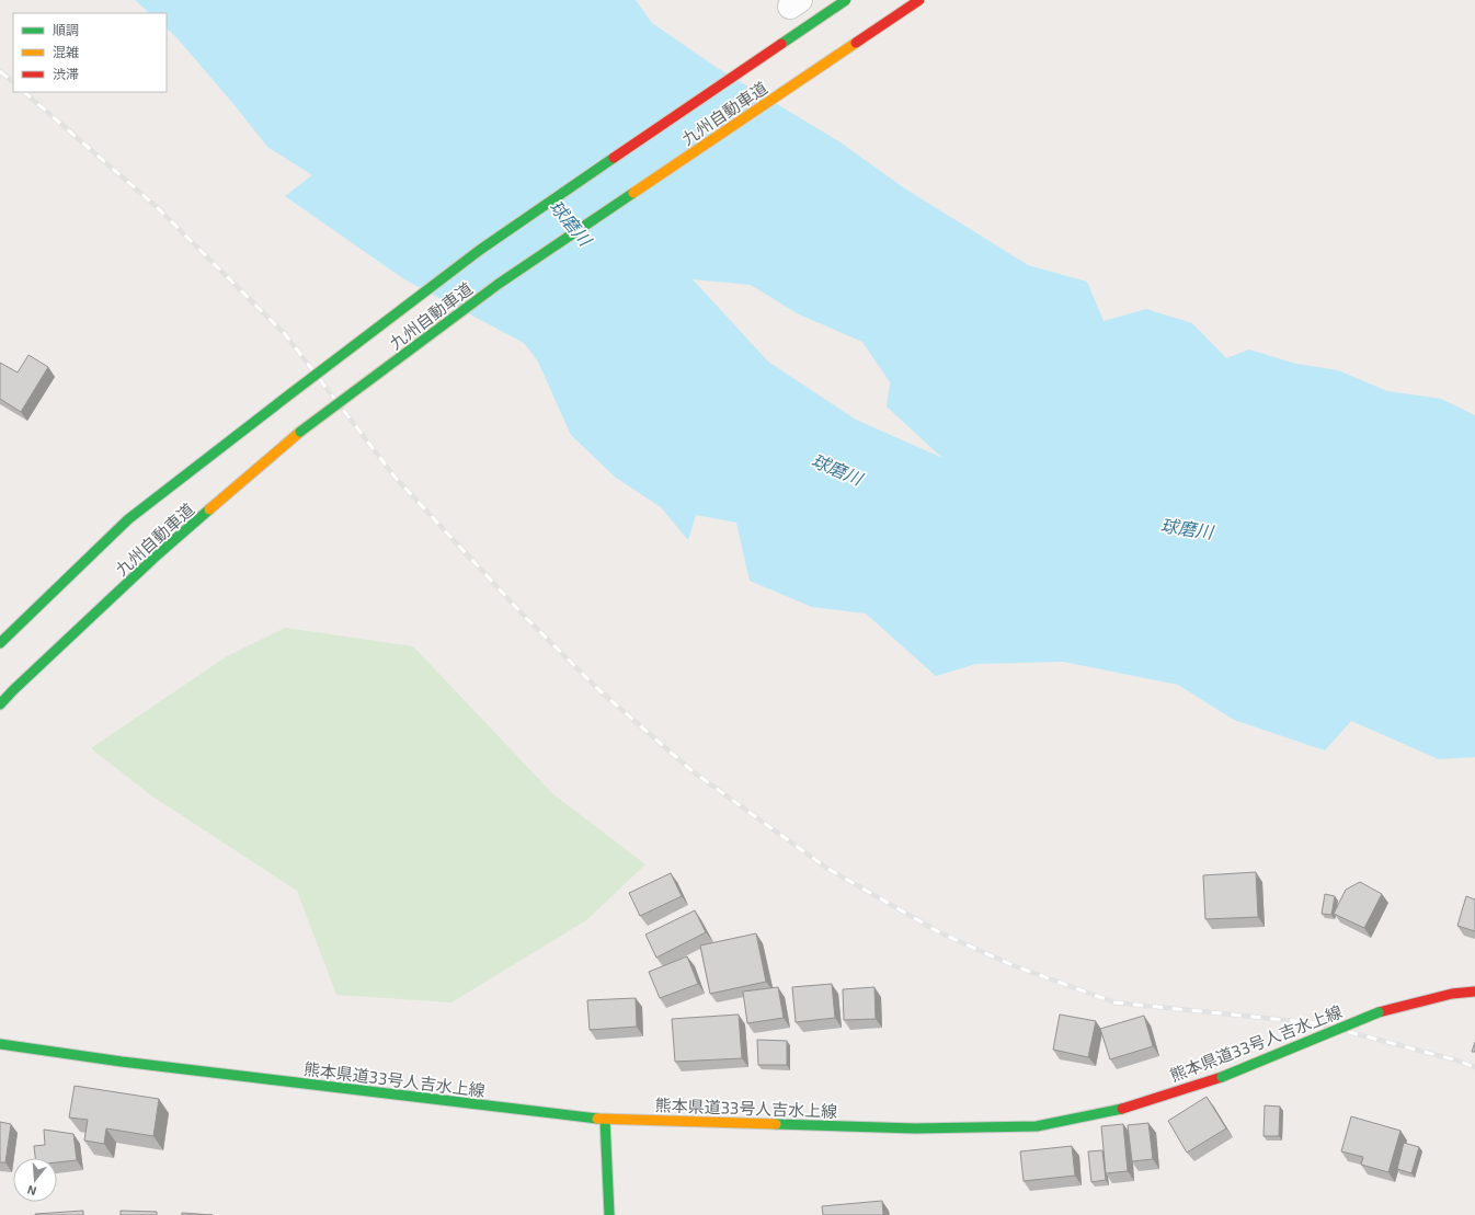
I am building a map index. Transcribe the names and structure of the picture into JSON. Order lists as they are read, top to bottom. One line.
{"streets":{"main road":["九州自動車道","熊本県道33号人吉水上線"]},"water":["球磨川"],"legend":["順調","混雑","渋滞"],"north":"bottom"}
